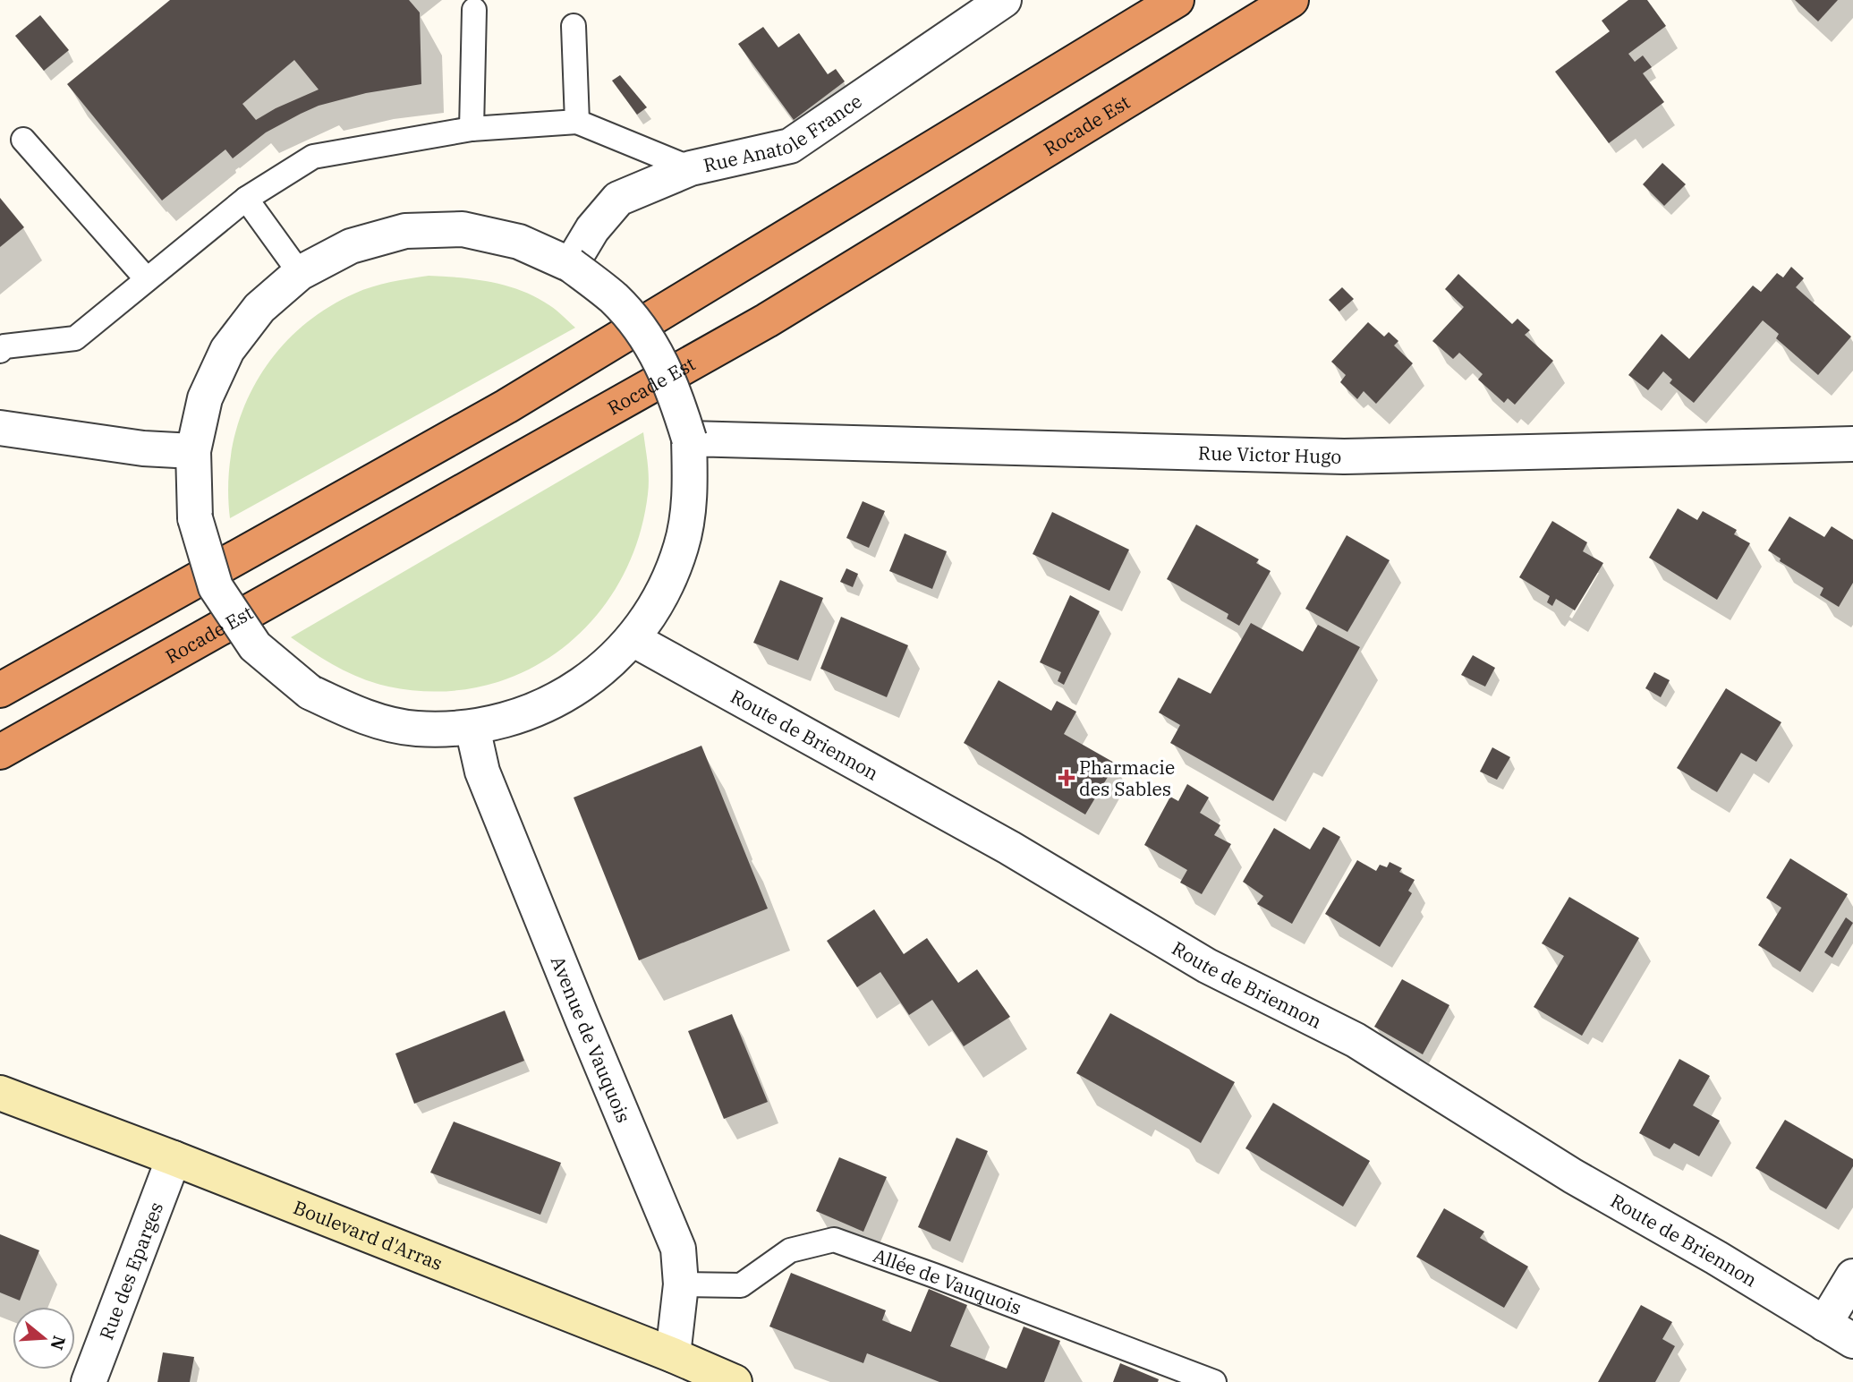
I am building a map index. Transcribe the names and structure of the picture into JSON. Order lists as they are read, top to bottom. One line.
{"streets":{"highway":["Rocade Est"],"main road":["Boulevard d'Arras"],"street":["Rue Anatole France","Rue Victor Hugo","Route de Briennon","Avenue de Vauquois","Rue des Eparges"],"lane":["Allée de Vauquois"]},"crossings":[["Avenue de Vauquois","Boulevard d'Arras"],["Avenue de Vauquois","Allée de Vauquois"],["Boulevard d'Arras","Rue des Eparges"]],"places":{"health":["Pharmacie des Sables"]},"north":"right"}
